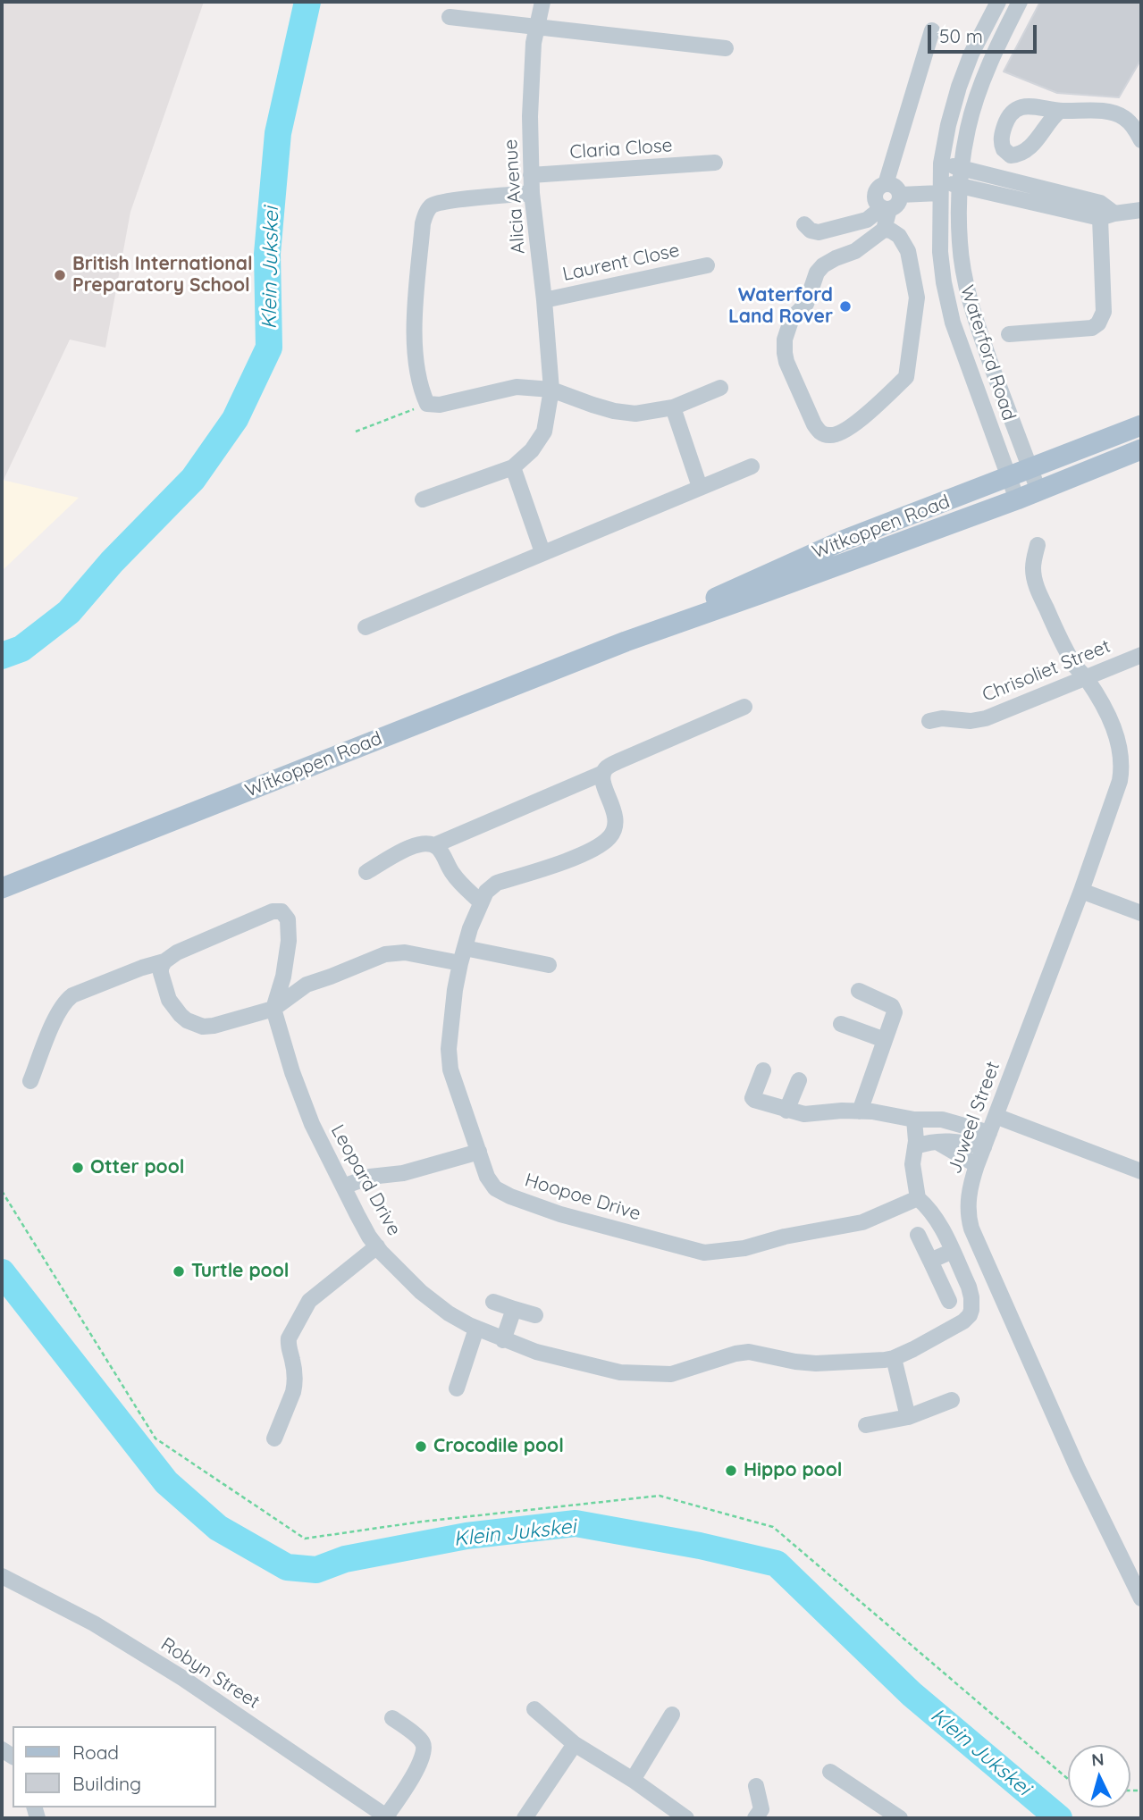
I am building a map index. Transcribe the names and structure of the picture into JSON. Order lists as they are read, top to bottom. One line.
{"streets":{"main road":["Witkoppen Road"],"street":["Claria Close","Alicia Avenue","Laurent Close","Waterford Road","Chrisoliet Street","Juweel Street","Leopard Drive","Hoopoe Drive","Robyn Street"]},"crossings":[["Claria Close","Alicia Avenue"],["Alicia Avenue","Laurent Close"],["Waterford Road","Witkoppen Road"],["Chrisoliet Street","Juweel Street"]],"water":["Klein Jukskei"],"places":["British International Preparatory School","Waterford Land Rover","Otter pool","Turtle pool","Crocodile pool","Hippo pool"],"legend":["Road","Building"],"scale_bar":"50 m","north":"top"}
